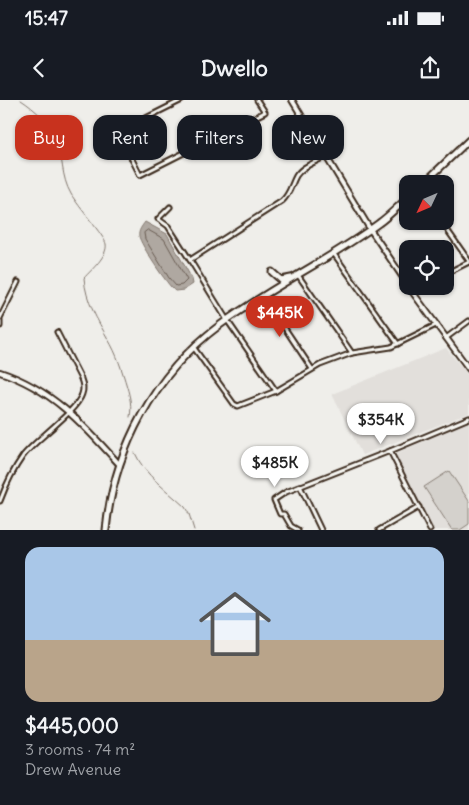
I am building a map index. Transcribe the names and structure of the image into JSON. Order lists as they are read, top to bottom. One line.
{"north":"bottom left","page":{"status":"15:47","header":"Dwello","chip":["Buy","Rent","Filters","New"],"price":["$445K","$354K","$485K"],"list":[{"name":"$445,000","note":"3 rooms · 74 m² · Drew Avenue"}]}}
